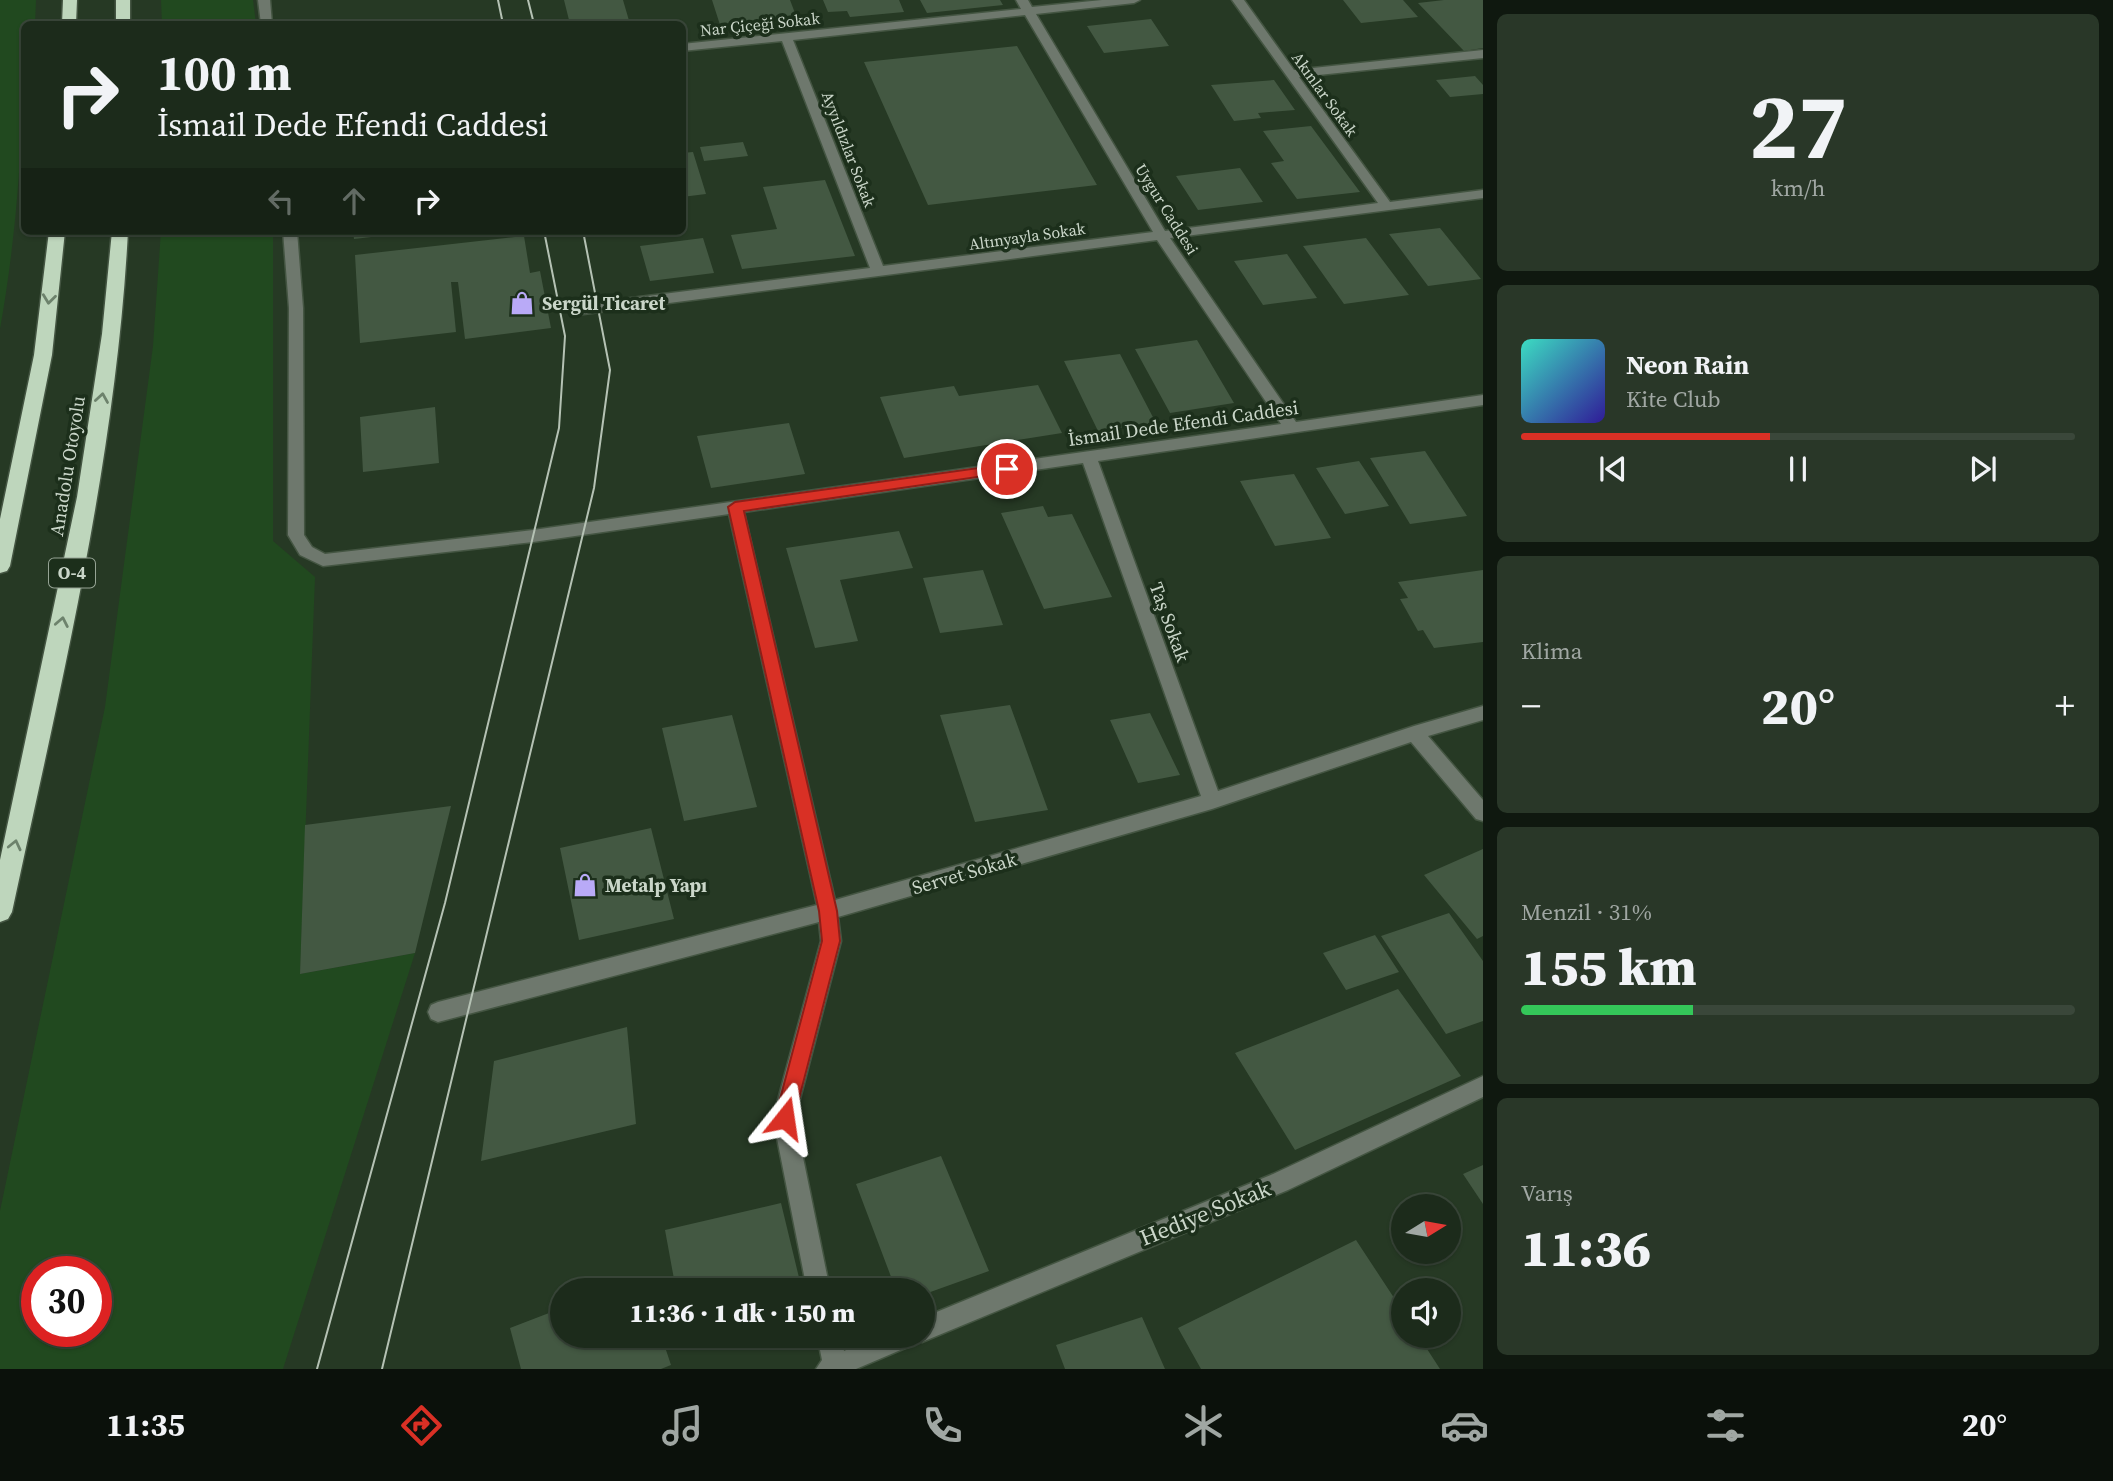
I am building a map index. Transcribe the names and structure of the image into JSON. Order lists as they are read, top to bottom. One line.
{"streets":{"highway":["Anadolu Otoyolu","O-4"],"street":["Nar Çiçeği Sokak","Akınlar Sokak","Ayyıldızlar Sokak","Uygur Caddesi","Altınyayla Sokak","İsmail Dede Efendi Caddesi","Taş Sokak","Servet Sokak","Hediye Sokak"]},"crossings":[["Nar Çiçeği Sokak","Ayyıldızlar Sokak"],["Nar Çiçeği Sokak","Uygur Caddesi"],["Akınlar Sokak","Altınyayla Sokak"],["Ayyıldızlar Sokak","Altınyayla Sokak"],["Uygur Caddesi","Altınyayla Sokak"],["Uygur Caddesi","İsmail Dede Efendi Caddesi"],["İsmail Dede Efendi Caddesi","Taş Sokak"],["Taş Sokak","Servet Sokak"]],"places":{"shop":["Sergül Ticaret","Metalp Yapı"]},"north":"right","page":{"tile":[["27","km/h"],"Klima",["Menzil · 31%","155 km"],["Varış","11:36"]],"turn":["100 m","İsmail Dede Efendi Caddesi"],"song":["Neon Rain","Kite Club"],"heat":["−","20°","+"],"limit":"30","trip":"11:36 · 1 dk · 150 m","tabs":["11:35","20°"]}}
